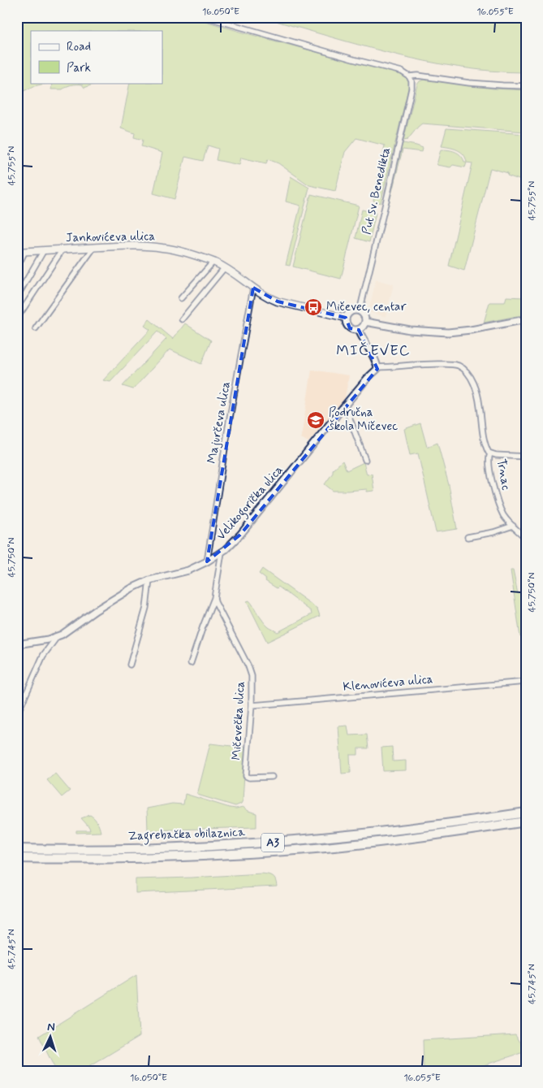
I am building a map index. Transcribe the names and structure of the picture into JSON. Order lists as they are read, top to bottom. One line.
{"streets":{"highway":["Zagrebačka obilaznica","A3"],"main road":["Jankovićeva ulica"],"street":["Put sv. Benedikta","Majurčeva ulica","Trnac","Velikogorička ulica","Klenovićeva ulica","Mičevečka ulica"]},"crossings":[["Put sv. Benedikta","Jankovićeva ulica"],["Jankovićeva ulica","Majurčeva ulica"],["Majurčeva ulica","Velikogorička ulica"],["Trnac","Velikogorička ulica"],["Klenovićeva ulica","Mičevečka ulica"]],"districts":["MIČEVEC"],"places":{"bus stop":["Mičevec, centar"],"school or university":["Područna škola Mičevec"]},"legend":["Road","Park"],"north":"top","coordinates":["16.050°E","16.055°E","45.755°N","45.750°N","45.745°N"]}
